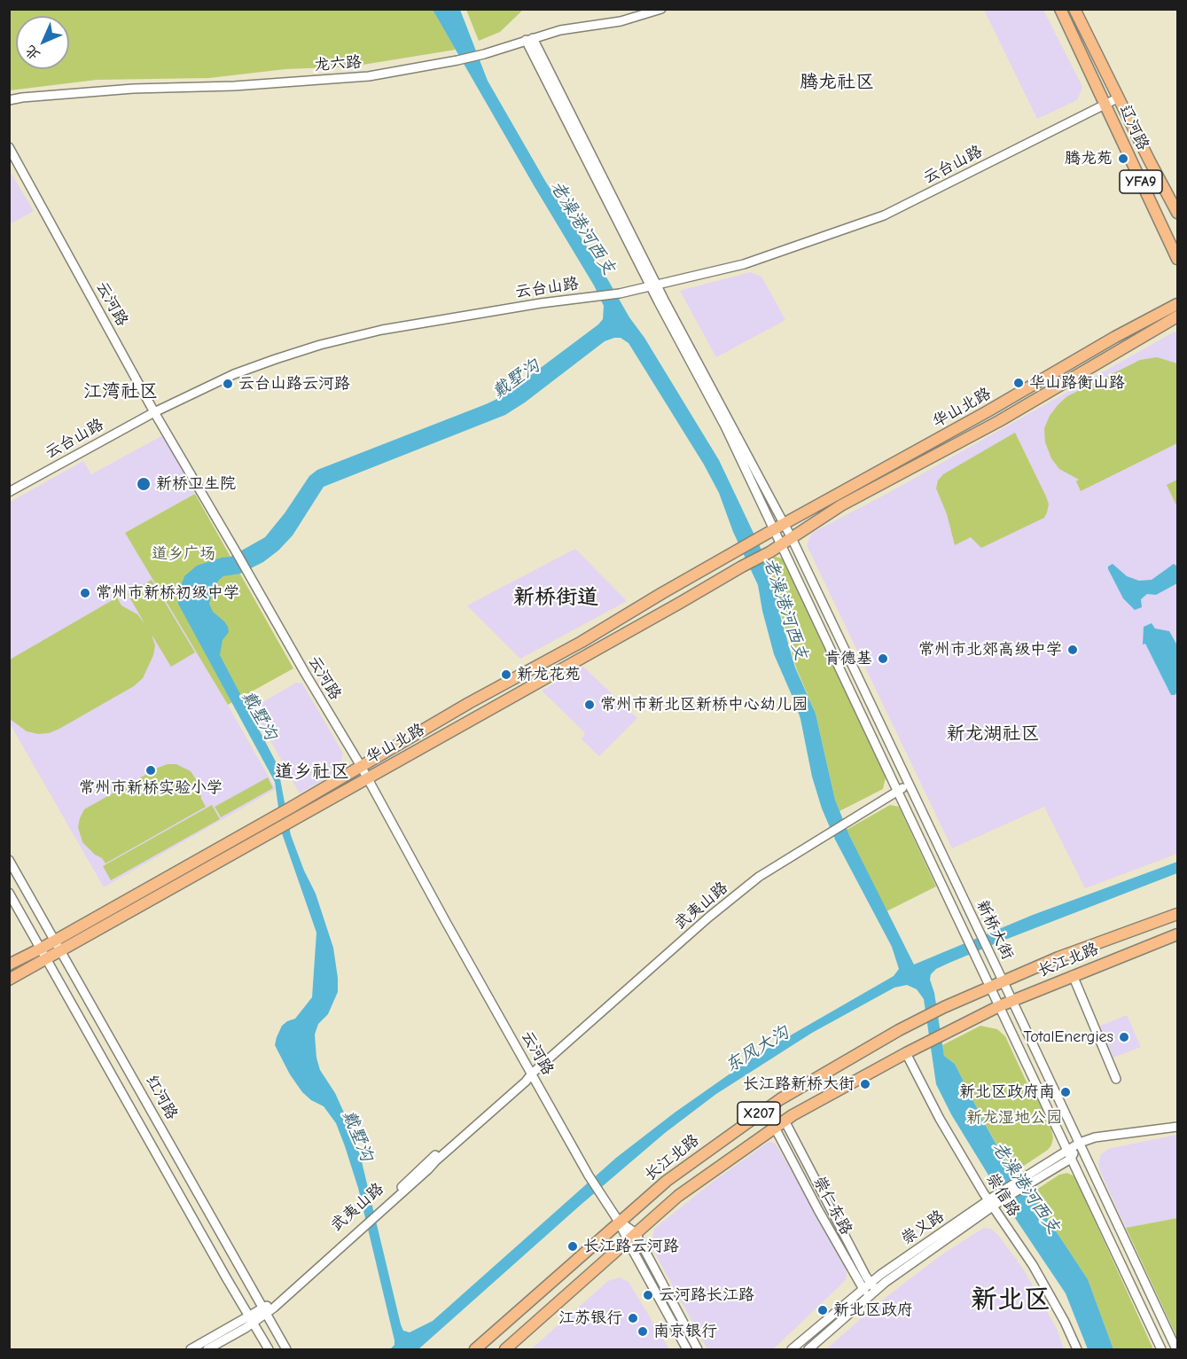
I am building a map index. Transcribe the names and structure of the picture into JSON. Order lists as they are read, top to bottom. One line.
{"streets":{"main road":["辽河路","YFA9","华山北路","长江北路","X207"],"street":["龙六路","云台山路","云河路","武夷山路","新桥大街","红河路","崇信路","崇仁东路","崇义路"]},"crossings":[["辽河路","云台山路"],["云台山路","云河路"],["云河路","华山北路"],["云河路","武夷山路"],["云河路","长江北路"],["云河路","X207"],["华山北路","新桥大街"],["华山北路","红河路"],["武夷山路","新桥大街"],["武夷山路","红河路"],["新桥大街","长江北路"],["新桥大街","崇义路"],["长江北路","X207"],["长江北路","崇信路"],["X207","崇信路"],["X207","崇仁东路"],["崇信路","崇义路"],["崇仁东路","崇义路"]],"districts":["腾龙社区","江湾社区","新桥街道","新龙湖社区","道乡社区","新北区"],"water":["老澡港河西支","戴墅沟","东风大沟"],"parks":["道乡广场","新龙湿地公园"],"places":["腾龙苑","华山路衡山路","云台山路云河路","新桥卫生院","常州市新桥初级中学","常州市北郊高级中学","肯德基","新龙花苑","常州市新北区新桥中心幼儿园","常州市新桥实验小学","TotalEnergies","长江路新桥大街","新北区政府南","长江路云河路","云河路长江路","新北区政府","江苏银行","南京银行"],"north":"bottom left"}
